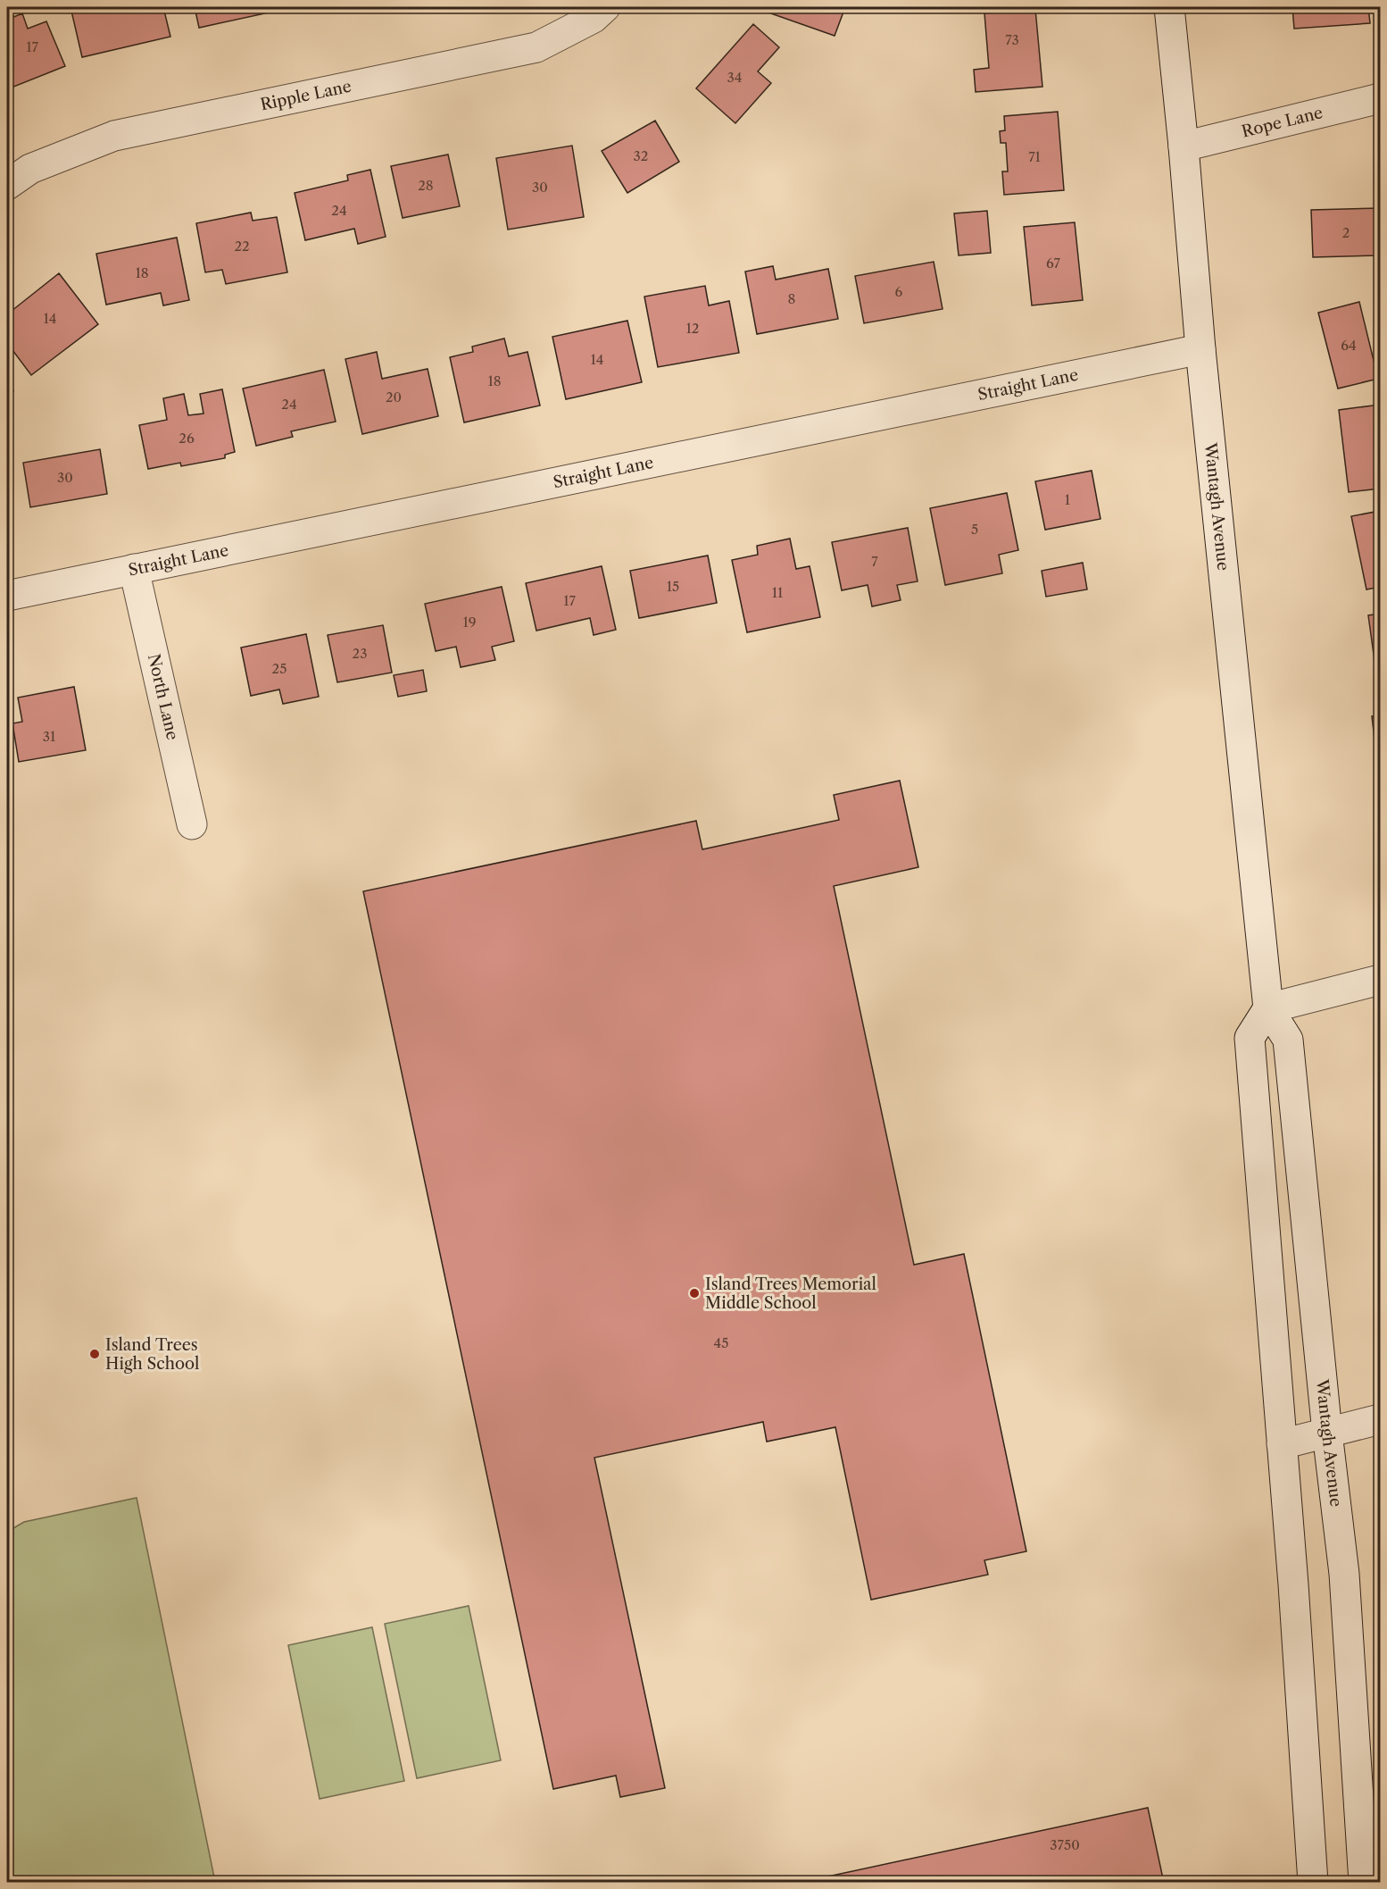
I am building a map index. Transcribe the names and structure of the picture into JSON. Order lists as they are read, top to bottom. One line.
{"streets":{"main road":["Ripple Lane","Rope Lane","Straight Lane","Wantagh Avenue","North Lane"]},"crossings":[["Rope Lane","Wantagh Avenue"],["Straight Lane","Wantagh Avenue"],["Straight Lane","North Lane"]],"places":["Island Trees Memorial Middle School","Island Trees High School"],"house_numbers":["73","17","34","32","71","28","30","24","2","22","67","18","6","8","14","12","64","14","18","20","24","26","30","1","5","7","15","11","17","19","23","25","31","45","3750"]}
